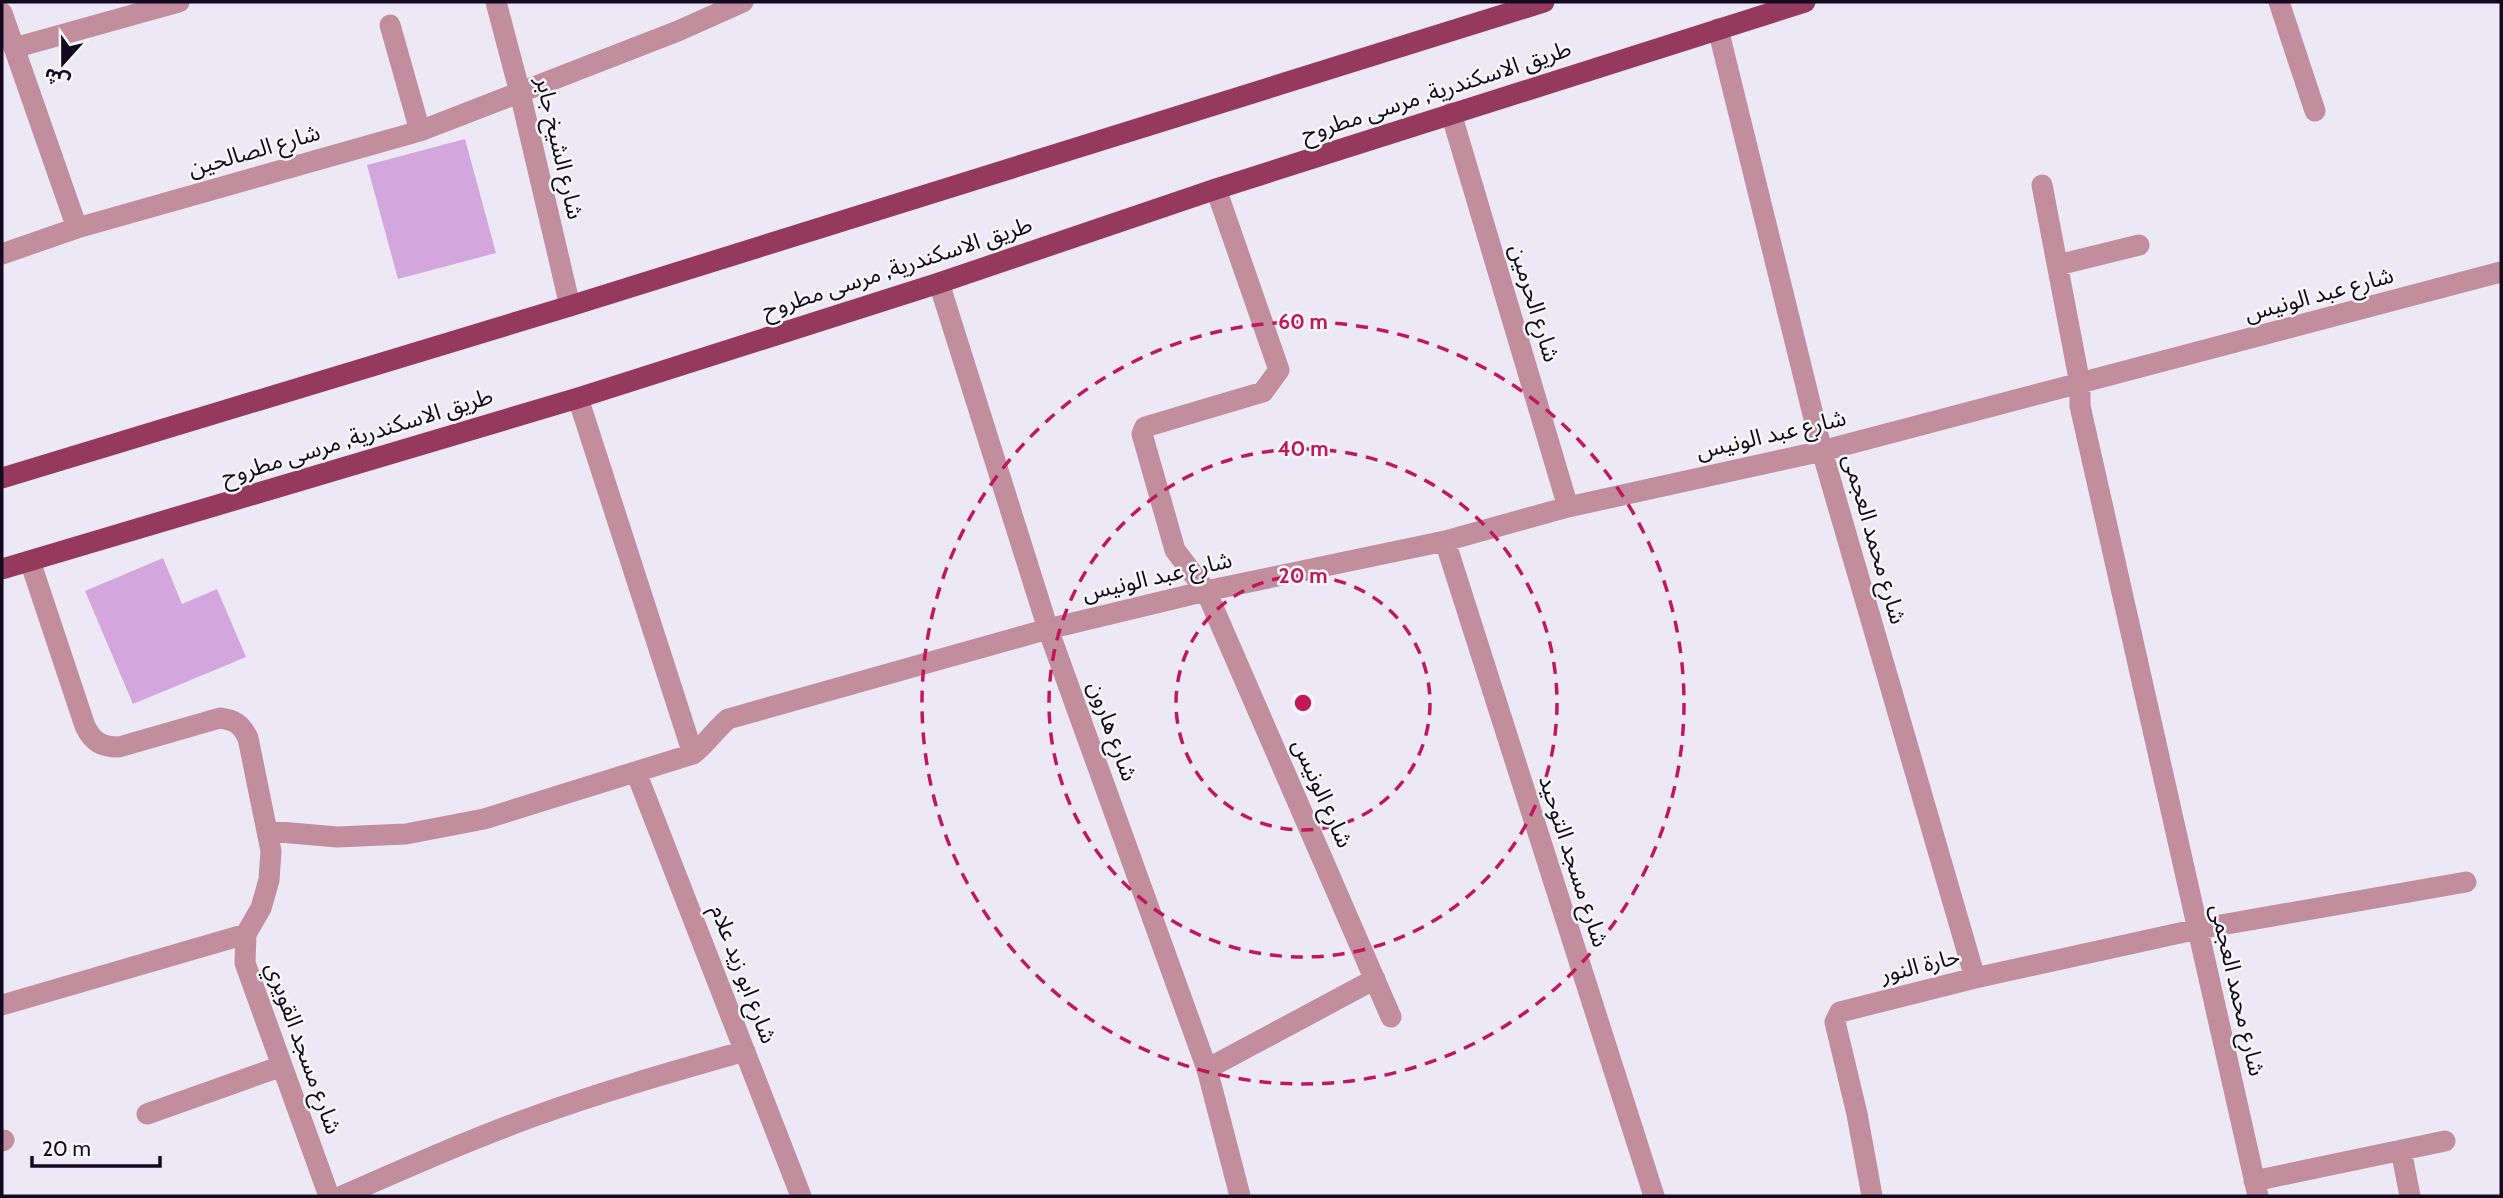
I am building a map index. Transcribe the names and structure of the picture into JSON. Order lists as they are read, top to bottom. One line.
{"streets":{"main road":["طريق الاسكندرية, مرسى مطروح"],"street":["شارع الشيخ جابر","شارع الصالحين","شارع عبد الونيس","شارع الحرمين","شارع محمد العجمى","شارع هارون","شارع الونيس","شارع مسجد التوحيد","حارة النور","شارع ابو زيد علام","شارع مسجد القويري"]},"crossings":[["طريق الاسكندرية, مرسى مطروح","شارع الحرمين"],["طريق الاسكندرية, مرسى مطروح","شارع محمد العجمى"],["طريق الاسكندرية, مرسى مطروح","شارع هارون"],["طريق الاسكندرية, مرسى مطروح","شارع الونيس"],["طريق الاسكندرية, مرسى مطروح","شارع مسجد القويري"],["شارع الشيخ جابر","شارع الصالحين"],["شارع عبد الونيس","شارع الحرمين"],["شارع عبد الونيس","شارع محمد العجمى"],["شارع عبد الونيس","شارع هارون"],["شارع عبد الونيس","شارع الونيس"],["شارع عبد الونيس","شارع مسجد التوحيد"],["شارع محمد العجمى","حارة النور"]],"scale_bar":"20 m","north":"bottom","rings":["60 m","40 m","20 m"]}
